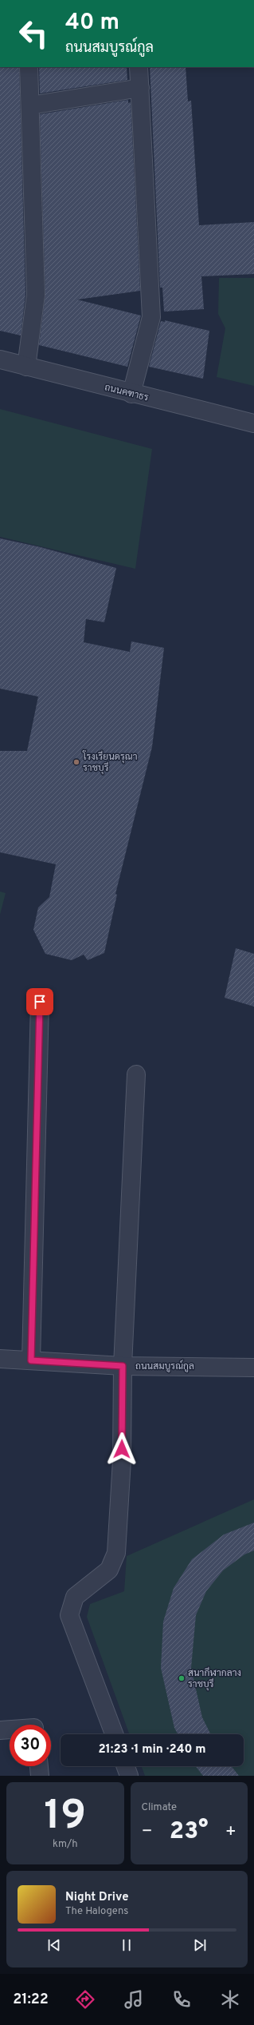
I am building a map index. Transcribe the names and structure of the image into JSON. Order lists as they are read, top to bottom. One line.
{"streets":{"street":["ถนนคฑาธร","ถนนสมบูรณ์กูล"]},"places":["โรงเรียนดรุณา ราชบุรี","สนากีฬากลาง ราชบุรี"],"page":{"turn":["40 m","ถนนสมบูรณ์กูล"],"limit":"30","trip":"21:23 · 1 min · 240 m","tile":[["19","km/h"],"Climate"],"heat":["−","23°","+"],"song":["Night Drive","The Halogens"],"tabs":"21:22"}}
